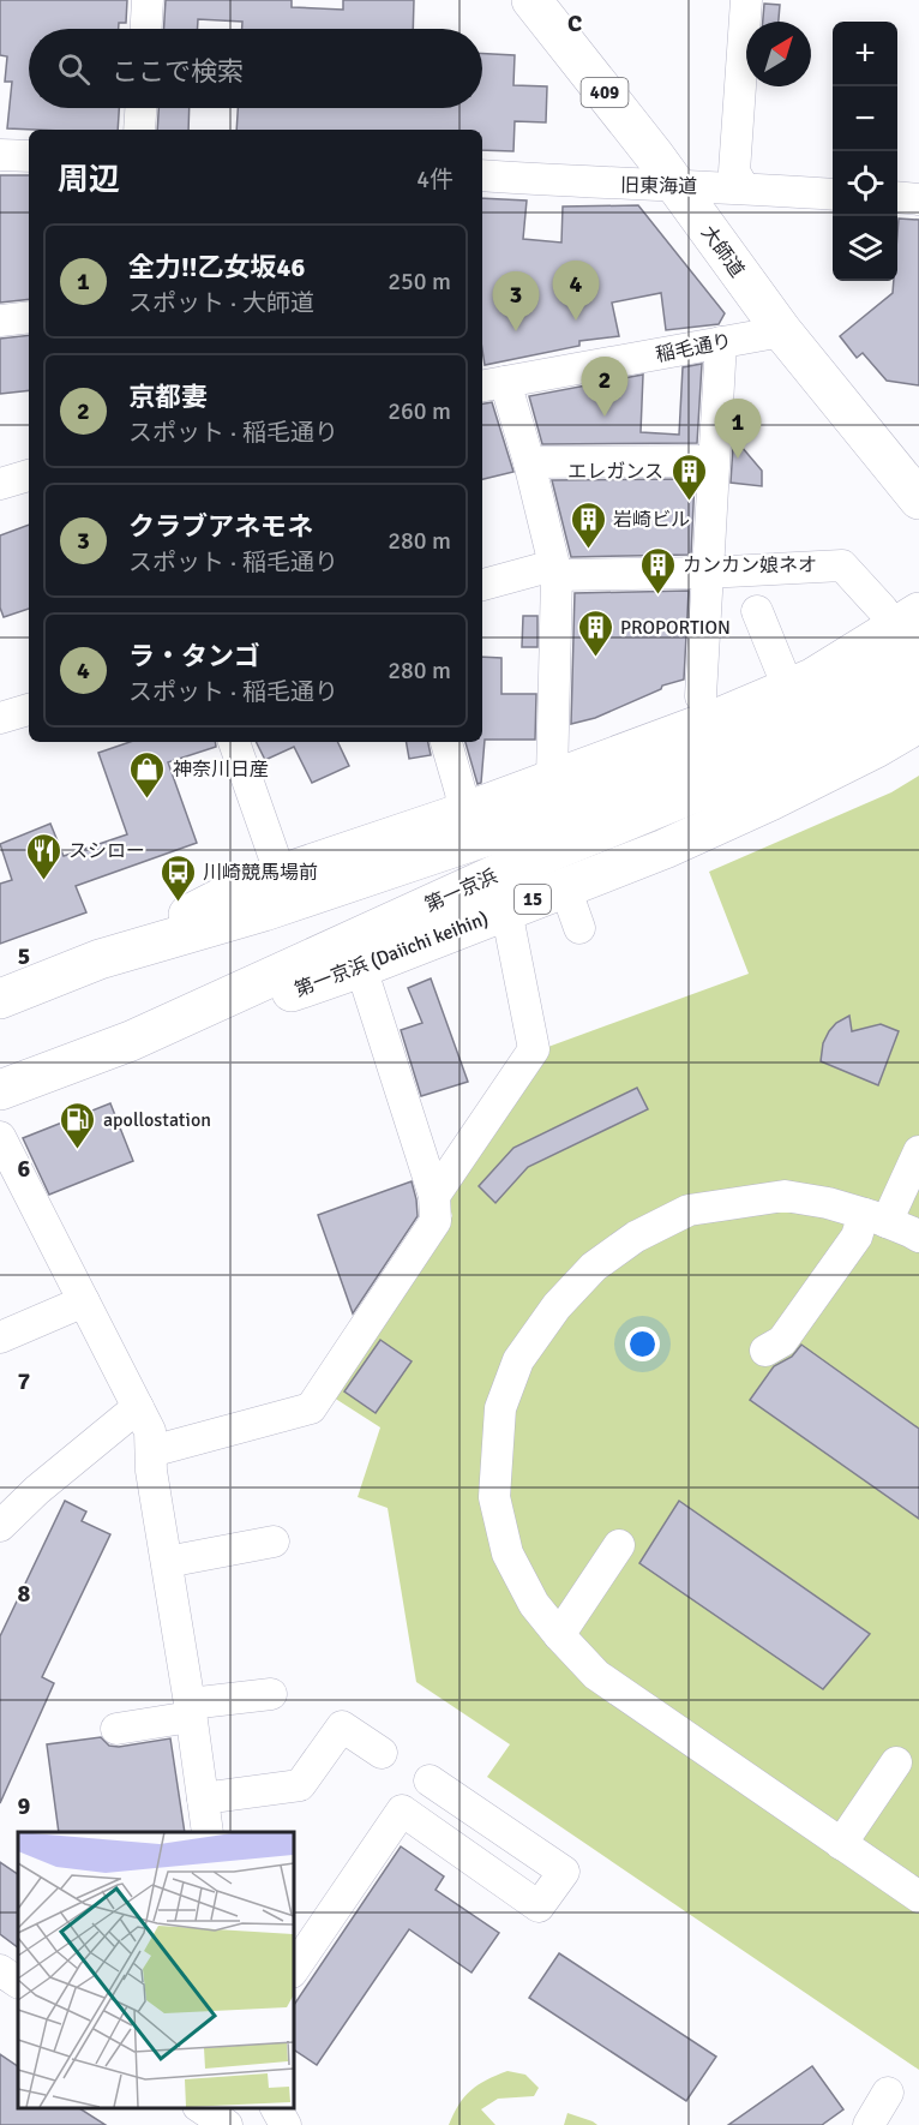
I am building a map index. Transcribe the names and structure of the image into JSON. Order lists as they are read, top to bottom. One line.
{"streets":{"highway":["409","大師道","第一京浜","15","第一京浜 (Daiichi keihin)"],"street":["旧東海道","稲毛通り"]},"crossings":[["旧東海道","大師道"],["大師道","稲毛通り"],["第一京浜","第一京浜 (Daiichi keihin)"]],"places":{"building":["エレガンス","岩崎ビル","カンカン娘ネオ","PROPORTION"],"shop":["神奈川日産"],"restaurant":["スシロー"],"bus stop":["川崎競馬場前"],"fuel station":["apollostation"]},"north":"top right","page":{"map_buttons":["+","−"],"search":"ここで検索","heading":["周辺","4件"],"list":[{"mark":"1","name":"全力!!乙女坂46","note":"スポット · 大師道","value":"250 m"},{"mark":"2","name":"京都妻","note":"スポット · 稲毛通り","value":"260 m"},{"mark":"3","name":"クラブアネモネ","note":"スポット · 稲毛通り","value":"280 m"},{"mark":"4","name":"ラ・タンゴ","note":"スポット · 稲毛通り","value":"280 m"}],"pins":["4","3","2","1"]},"grid":{"columns":["C"],"rows":["5","6","7","8","9"]}}
